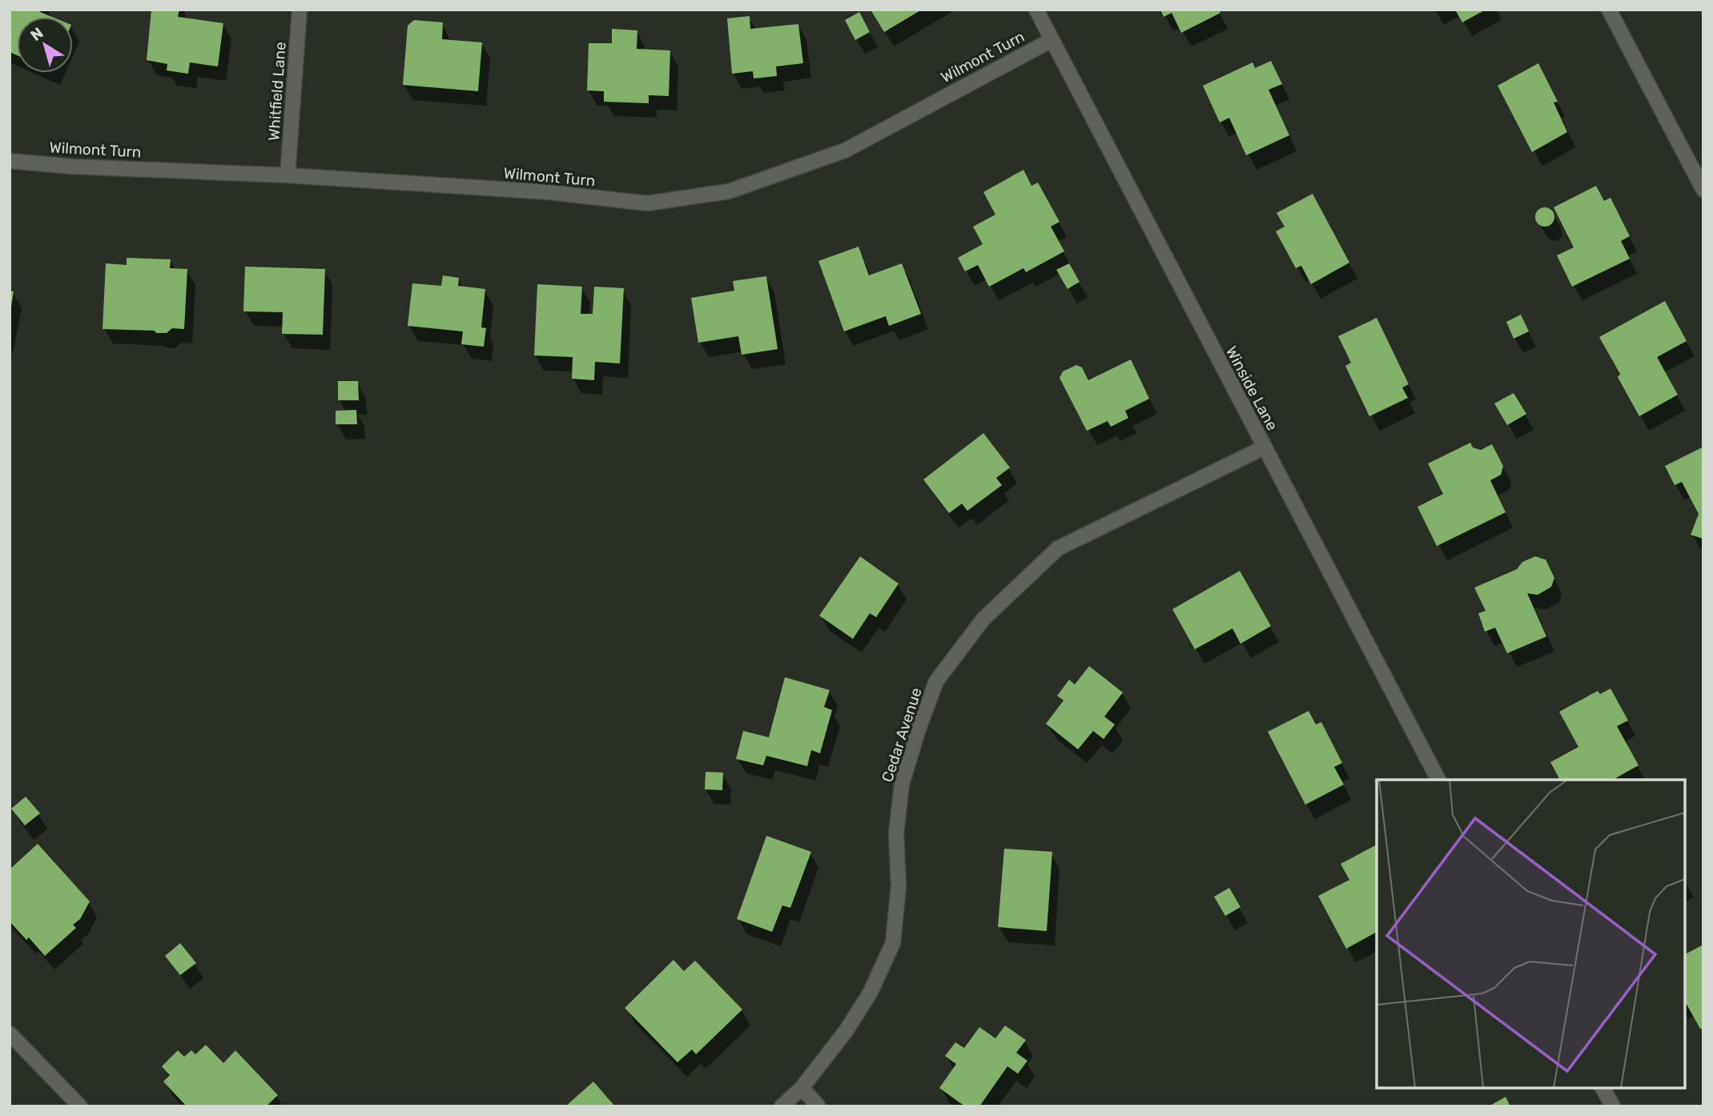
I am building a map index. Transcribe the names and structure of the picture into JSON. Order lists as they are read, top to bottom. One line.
{"streets":{"street":["Wilmont Turn","Whitfield Lane","Winside Lane","Cedar Avenue"]},"crossings":[["Wilmont Turn","Whitfield Lane"],["Wilmont Turn","Winside Lane"],["Winside Lane","Cedar Avenue"]],"north":"top left"}
